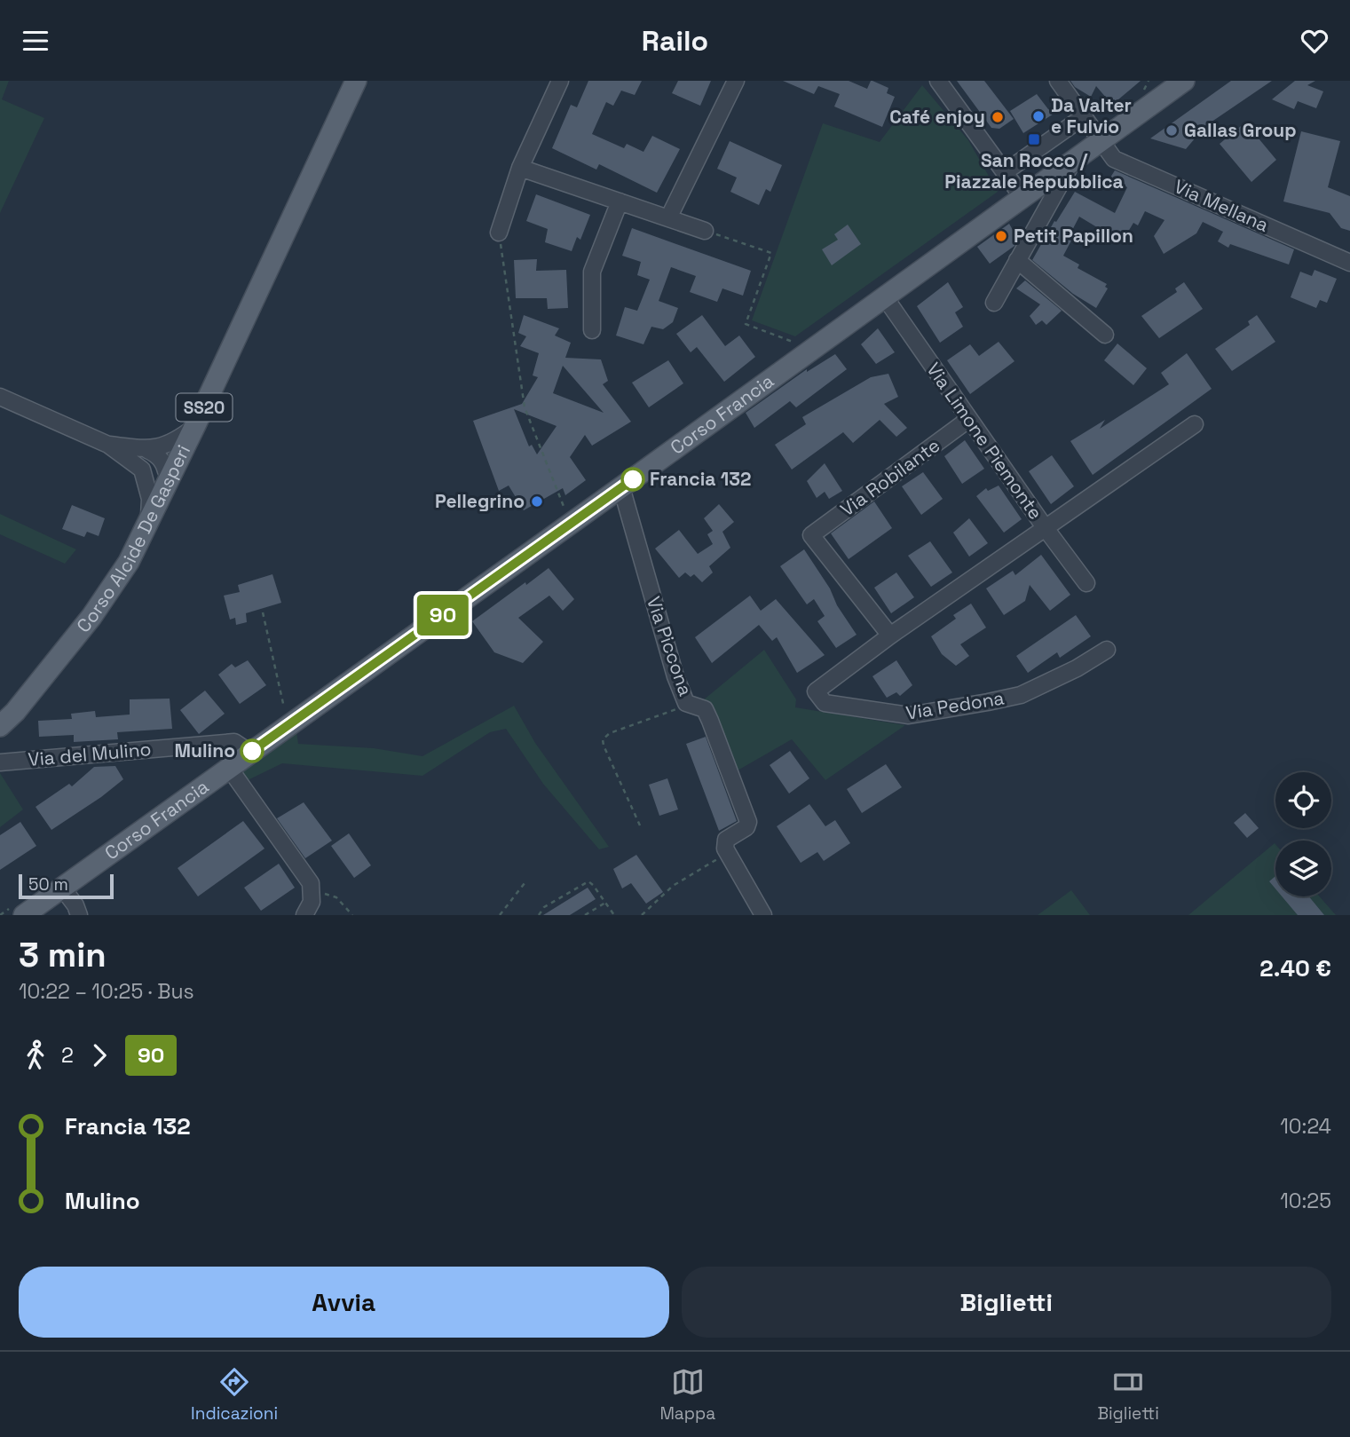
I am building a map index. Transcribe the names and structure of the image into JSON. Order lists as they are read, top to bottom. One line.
{"streets":{"main road":["SS20","Corso Francia","Corso Alcide De Gasperi"],"street":["Via Mellana","Via Limone Piemonte","Via Robilante","Via Piccona","Via Pedona","Via del Mulino"]},"crossings":[["Via Mellana","Corso Francia"],["Corso Francia","Via Limone Piemonte"],["Corso Francia","Via Piccona"],["Corso Francia","Via del Mulino"],["Via Limone Piemonte","Via Robilante"],["Via Robilante","Via Pedona"]],"places":{"other":["Da Valter e Fulvio","Café enjoy","Gallas Group","Petit Papillon","Francia 132","Pellegrino","Mulino"],"transit":["San Rocco / Piazzale Repubblica"]},"lines":["bus line 90"],"scale_bar":"50 m","page":{"header":"Railo","on_map":"90","scale":"50 m","heading":["3 min","10:22 – 10:25 · Bus","2.40 €"],"legs":["2","90"],"list":[{"name":"Francia 132","value":"10:24"},{"name":"Mulino","value":"10:25"}],"buttons":["Avvia","Biglietti"],"tabs":["Indicazioni","Mappa","Biglietti"]}}
